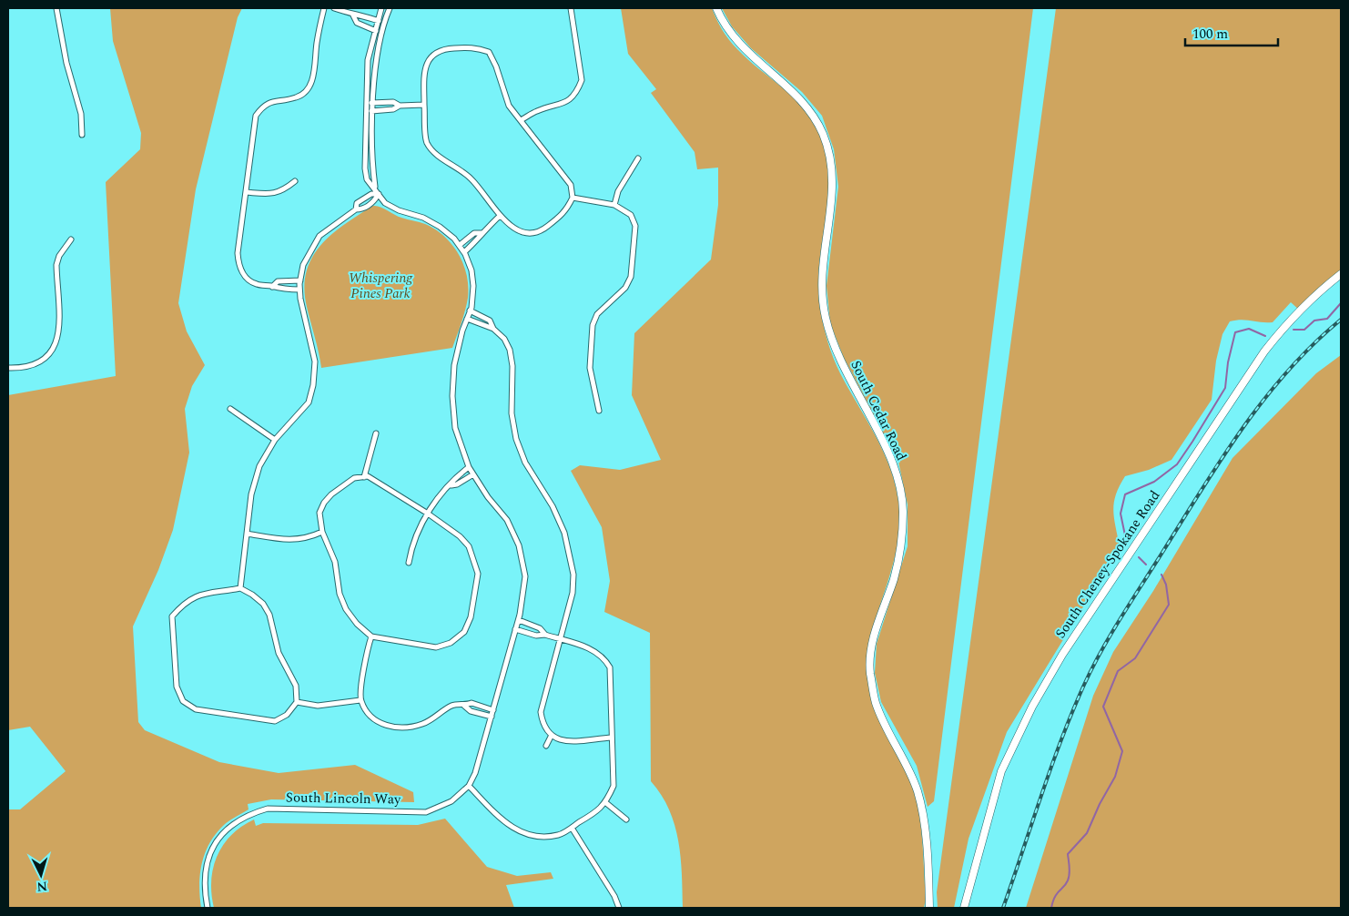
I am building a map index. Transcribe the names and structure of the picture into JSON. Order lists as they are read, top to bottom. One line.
{"streets":{"street":["South Cedar Road","South Cheney-Spokane Road","South Lincoln Way"]},"parks":["Whispering Pines Park"],"scale_bar":"100 m","north":"bottom"}
